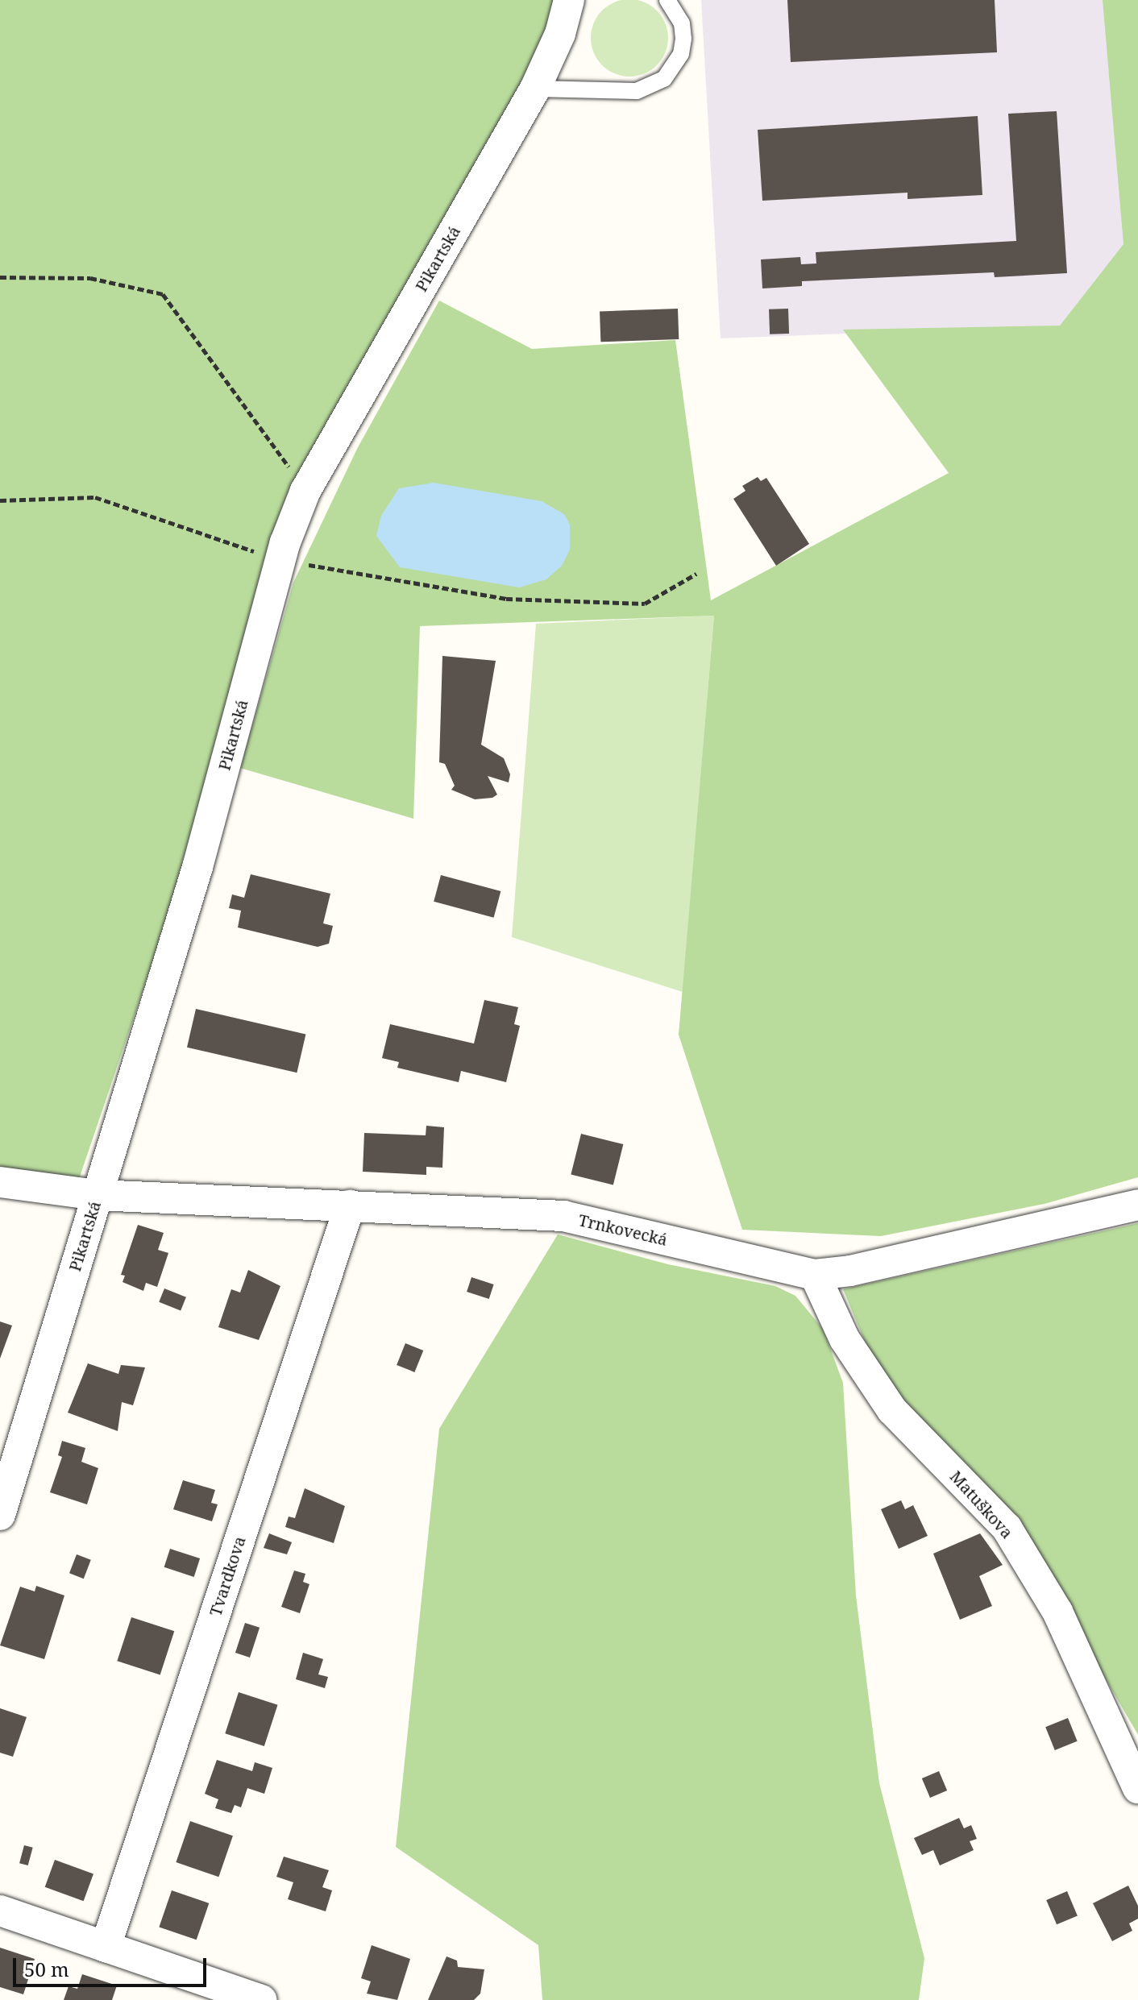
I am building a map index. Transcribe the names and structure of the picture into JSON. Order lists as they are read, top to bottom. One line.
{"streets":{"street":["Pikartská","Trnkovecká","Matuškova","Tvardkova"]},"crossings":[["Pikartská","Trnkovecká"],["Trnkovecká","Matuškova"],["Trnkovecká","Tvardkova"]],"scale_bar":"50 m"}
